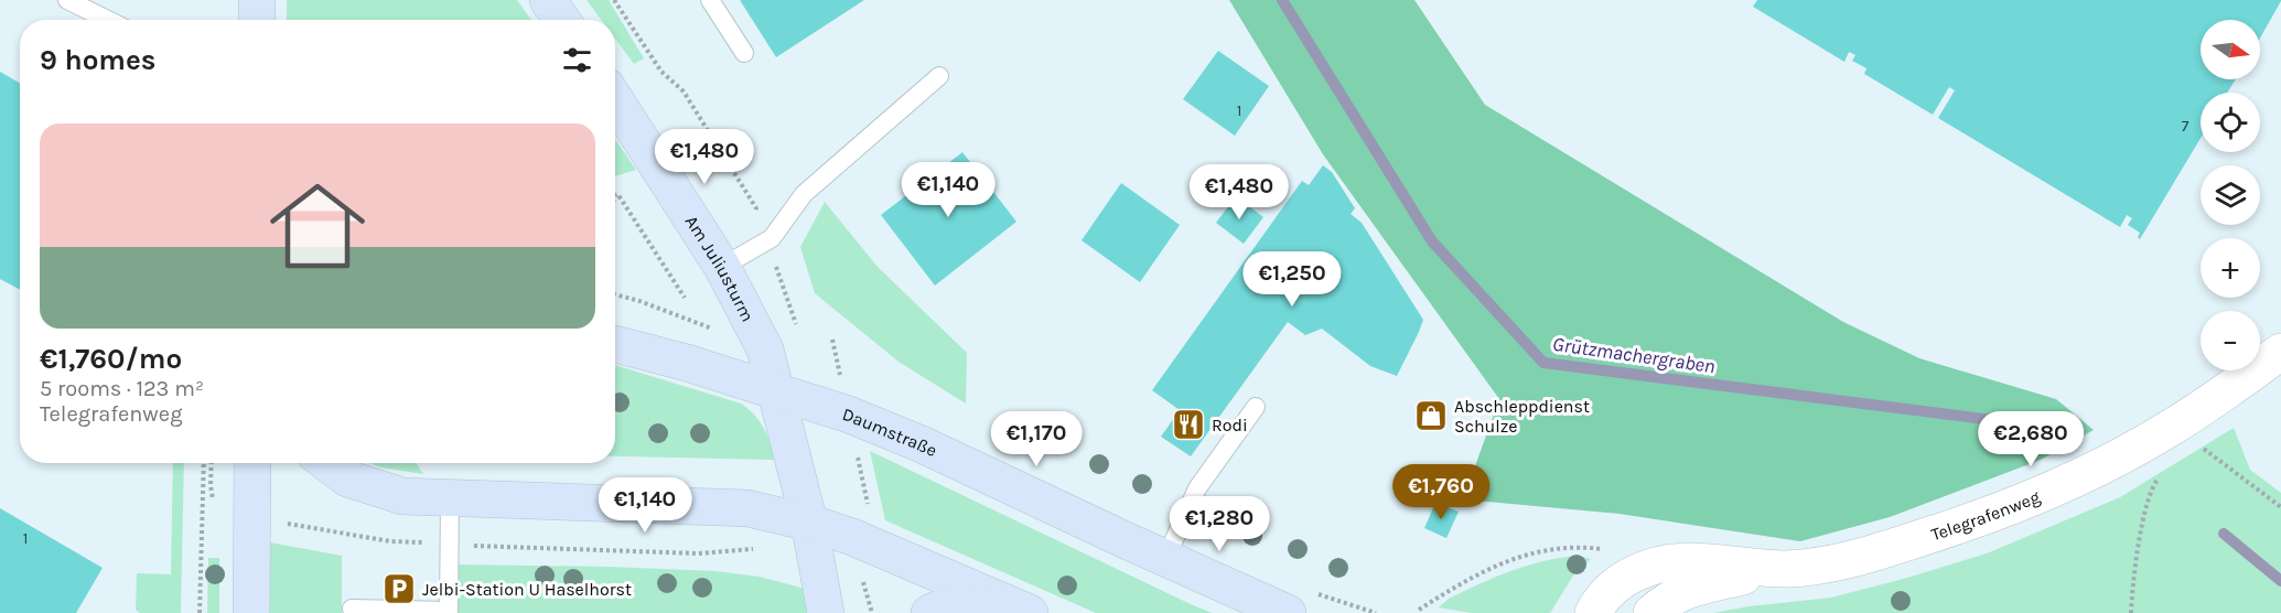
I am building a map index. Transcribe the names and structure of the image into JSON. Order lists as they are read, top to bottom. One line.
{"streets":{"main road":["Am Juliusturm","Daumstraße"],"street":["Telegrafenweg"]},"crossings":[["Am Juliusturm","Daumstraße"]],"water":["Grützmachergraben"],"places":{"shop":["Abschleppdienst Schulze"],"restaurant":["Rodi"],"parking":["Jelbi-Station U Haselhorst"]},"house_numbers":["1","7","1"],"north":"right","page":{"map_buttons":["+","−"],"heading":"9 homes","list":[{"name":"€1,760/mo","note":"5 rooms · 123 m² · Telegrafenweg"}],"price":["€1,480","€1,140","€1,480","€1,250","€1,170","€2,680","€1,760","€1,140","€1,280"]}}
